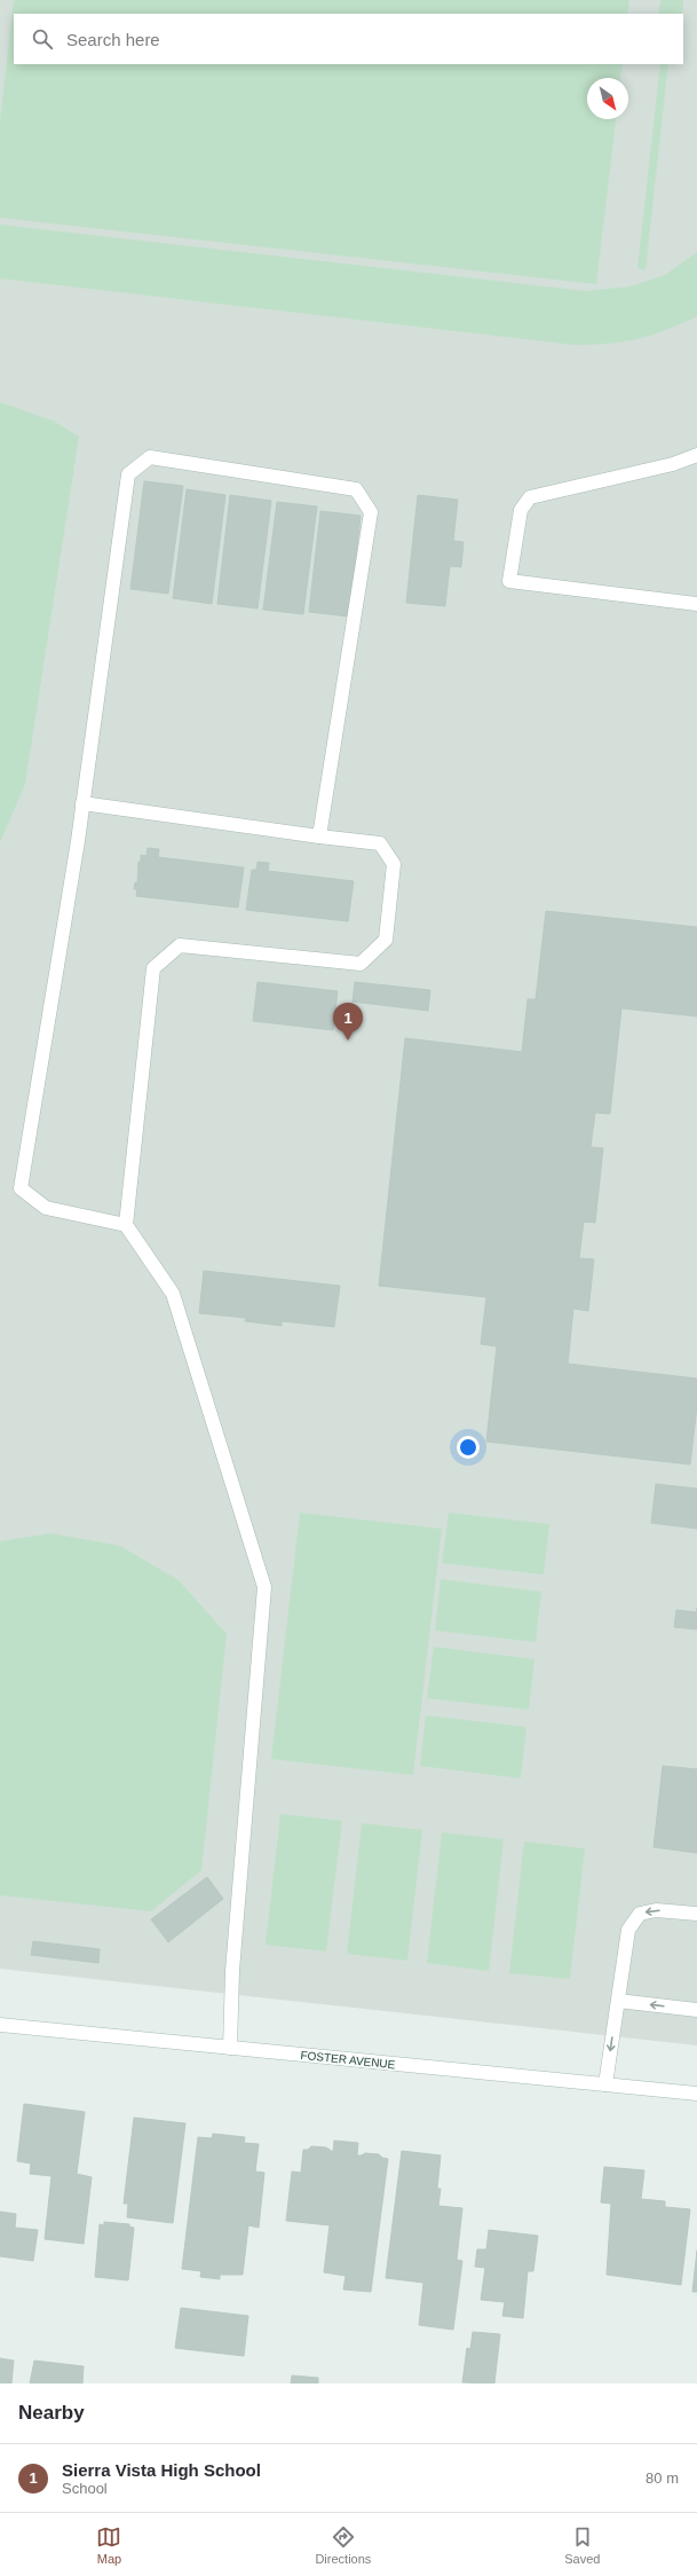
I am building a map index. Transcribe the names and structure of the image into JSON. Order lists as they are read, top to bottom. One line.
{"streets":{"street":["FOSTER AVENUE"]},"north":"bottom right","page":{"search":"Search here","pins":"1","heading":"Nearby","list":[{"mark":"1","name":"Sierra Vista High School","note":"School","value":"80 m"}],"nav":["Map","Directions","Saved"]}}
